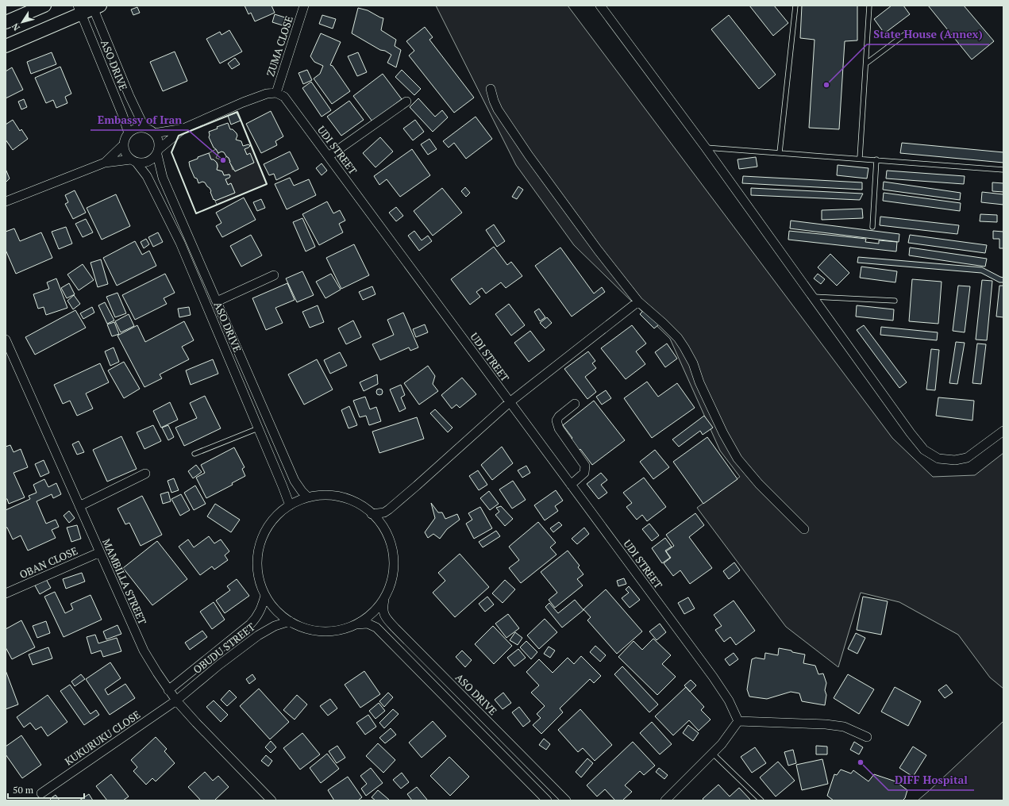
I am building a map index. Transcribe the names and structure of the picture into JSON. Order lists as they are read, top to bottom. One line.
{"streets":{"street":["ZUMA CLOSE","ASO DRIVE","UDI STREET","OBAN CLOSE","MAMBILLA STREET","OBUDU STREET","KUKURUKU CLOSE"]},"crossings":[["ZUMA CLOSE","UDI STREET"],["OBAN CLOSE","MAMBILLA STREET"],["MAMBILLA STREET","OBUDU STREET"],["MAMBILLA STREET","KUKURUKU CLOSE"],["OBUDU STREET","KUKURUKU CLOSE"]],"places":["State House (Annex)","Embassy of Iran","DIFF Hospital"],"scale_bar":"50 m","north":"bottom left"}
